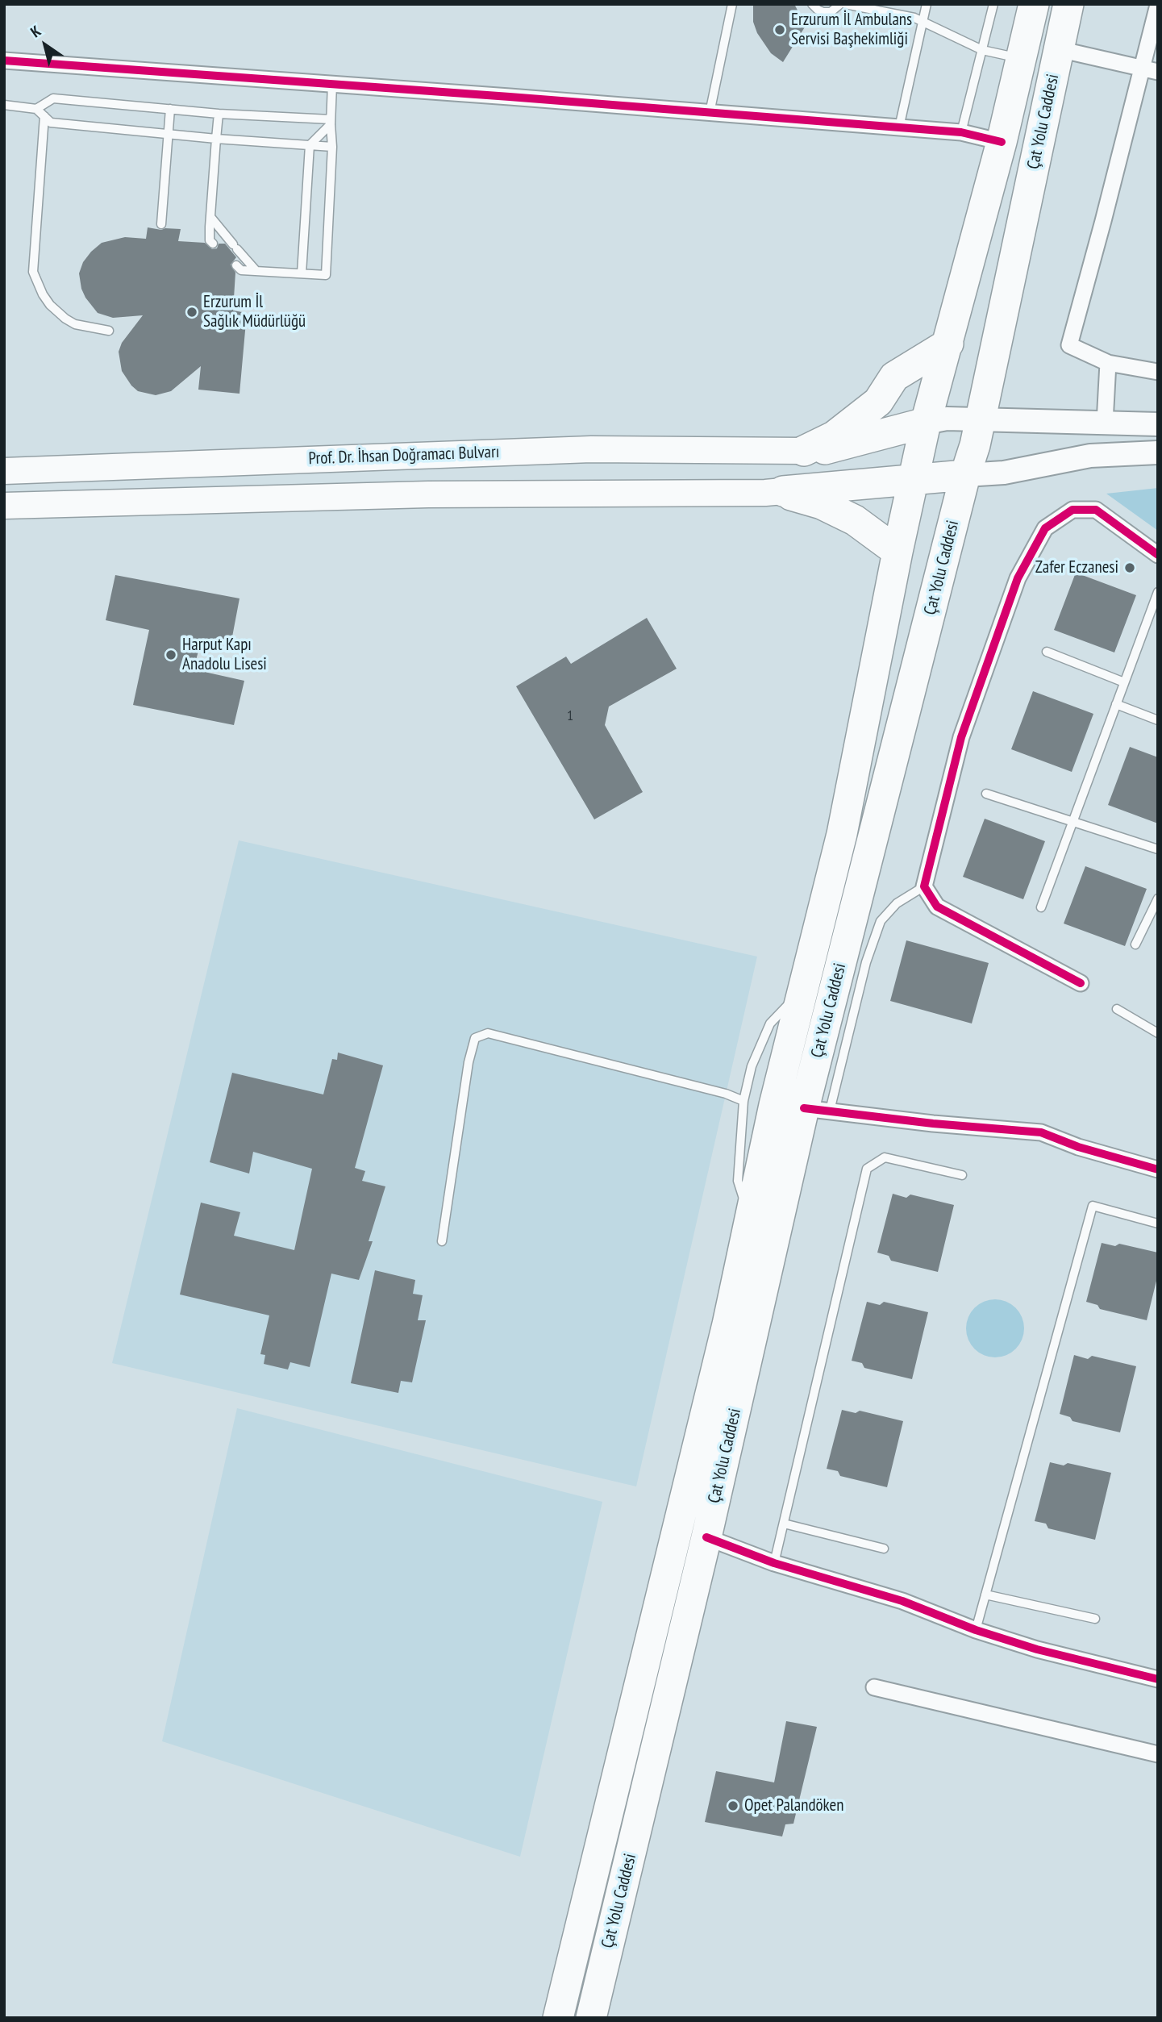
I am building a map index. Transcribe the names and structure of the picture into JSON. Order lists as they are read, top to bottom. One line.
{"streets":{"highway":["Çat Yolu Caddesi"],"main road":["Prof. Dr. İhsan Doğramacı Bulvarı"]},"places":["Erzurum İl Ambulans Servisi Başhekimliği","Erzurum İl Sağlık Müdürlüğü","Zafer Eczanesi","Harput Kapı Anadolu Lisesi","Opet Palandöken"],"house_numbers":["1"],"north":"top left"}
